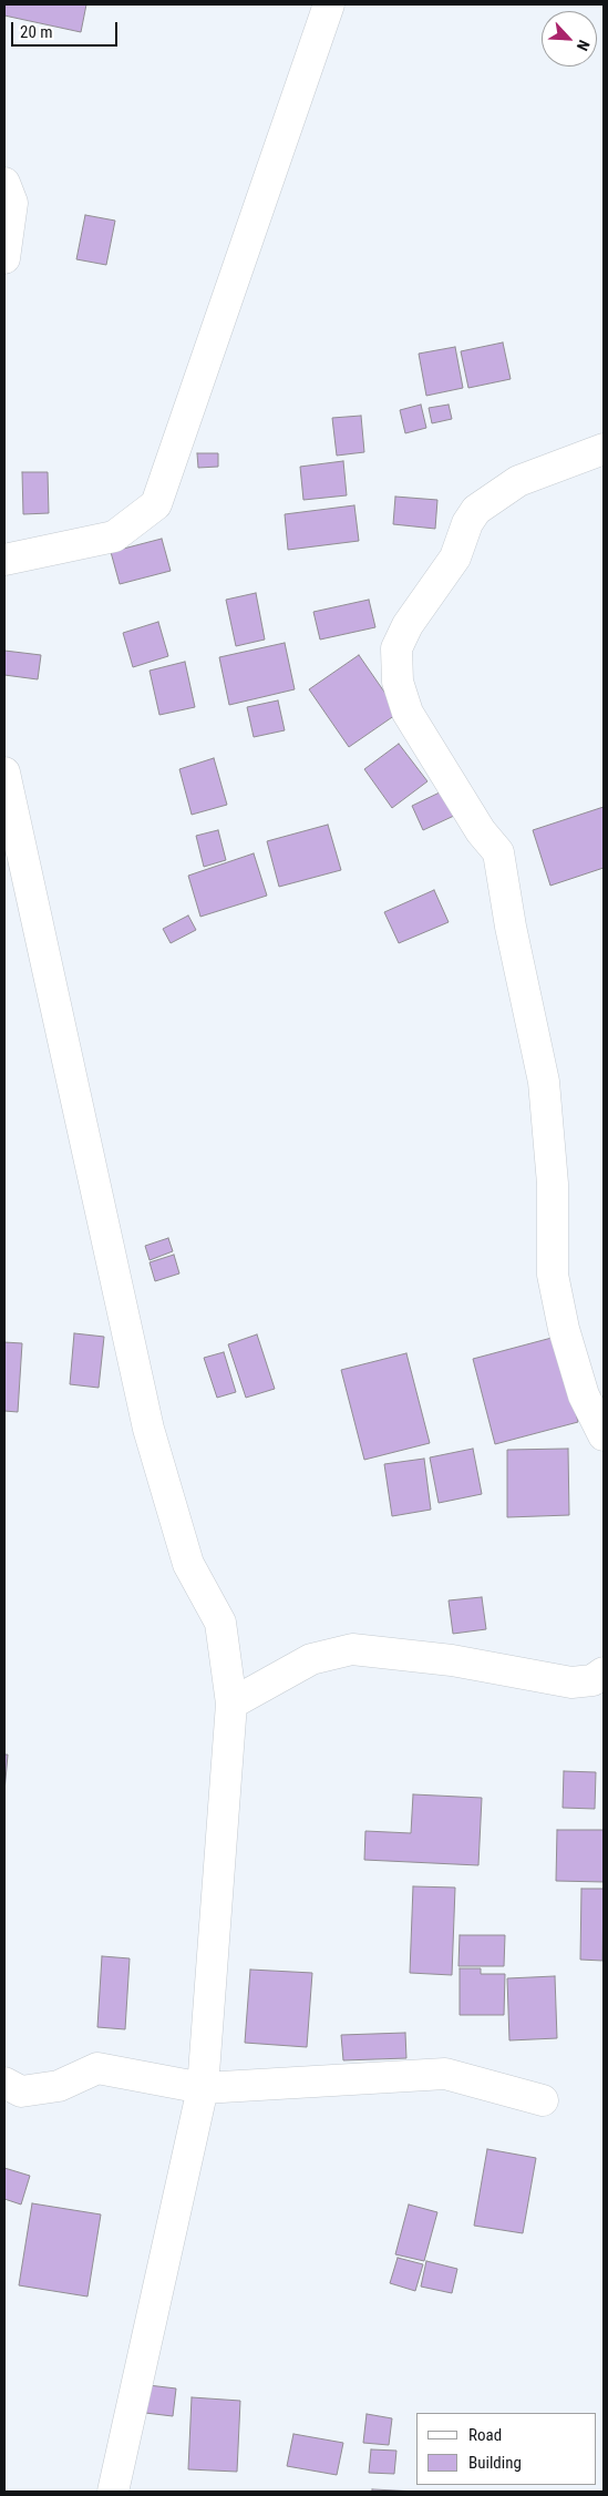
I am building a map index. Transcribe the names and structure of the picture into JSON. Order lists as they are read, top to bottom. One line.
{"legend":["Road","Building"],"scale_bar":"20 m","north":"bottom right"}
